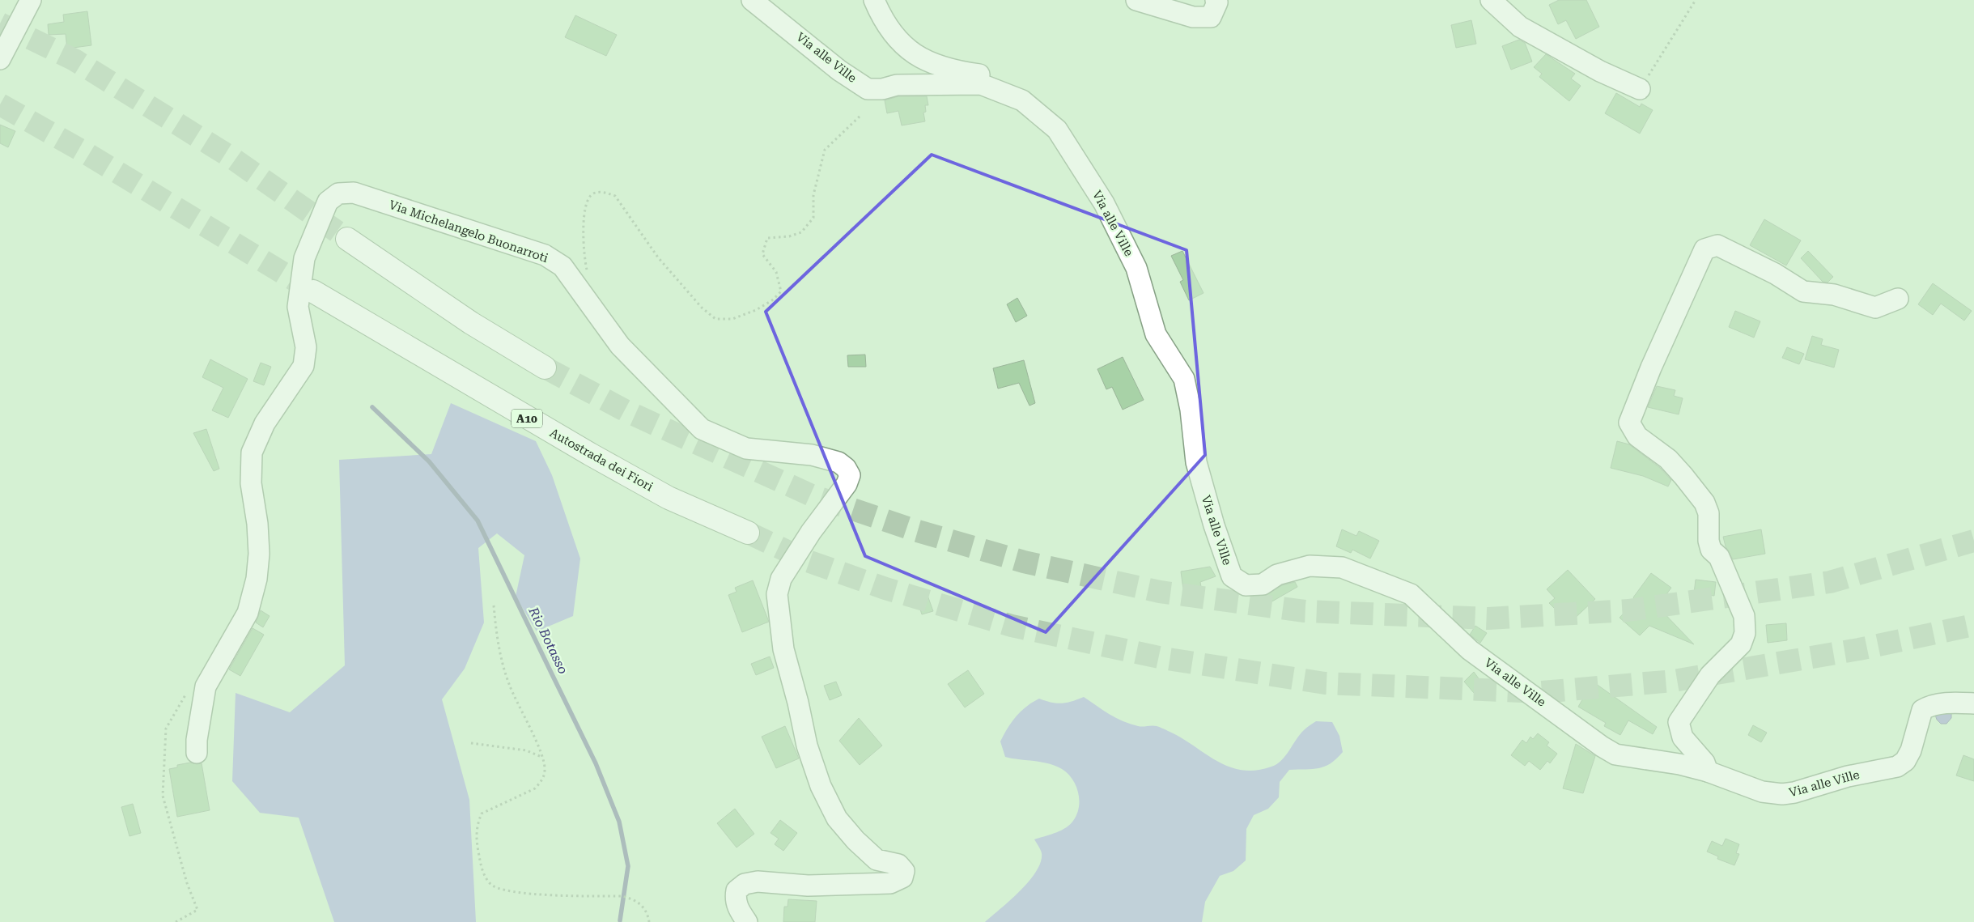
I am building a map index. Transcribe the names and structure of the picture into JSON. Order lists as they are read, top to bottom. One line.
{"streets":{"highway":["A10","Autostrada dei Fiori"],"street":["Via alle Ville","Via Michelangelo Buonarroti"]},"water":["Rio Botasso"]}
